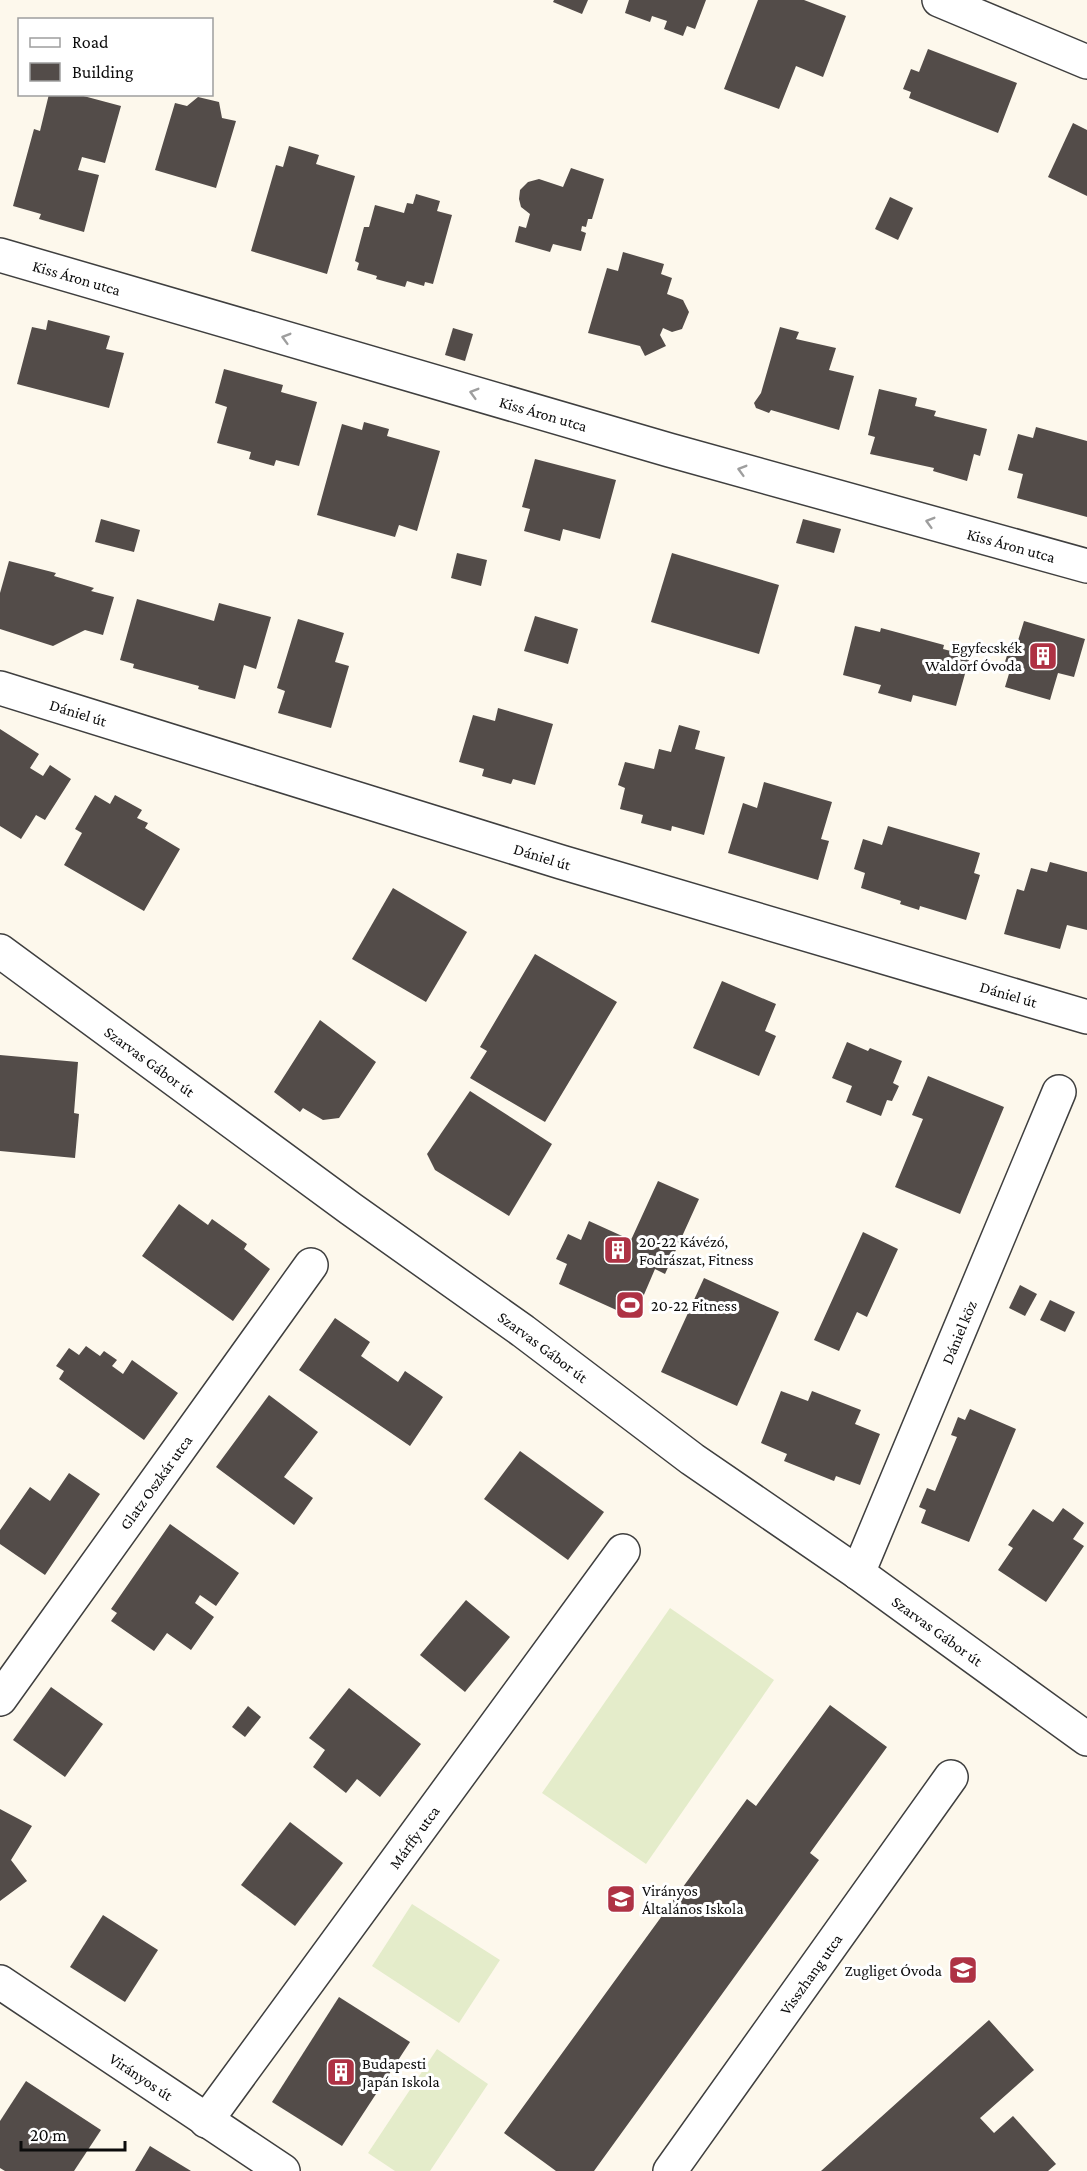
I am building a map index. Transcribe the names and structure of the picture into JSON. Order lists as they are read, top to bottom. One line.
{"streets":{"street":["Kiss Áron utca","Dániel út","Szarvas Gábor út","Dániel köz","Glatz Oszkár utca","Márffy utca","Visszhang utca","Virányos út"]},"crossings":[["Szarvas Gábor út","Dániel köz"],["Márffy utca","Virányos út"]],"one_way":["Kiss Áron utca"],"places":{"building":["Egyfecskék Waldorf Óvoda","20-22 Kávézó, Fodrászat, Fitness","Budapesti Japán Iskola"],"sports":["20-22 Fitness"],"school or university":["Virányos Általános Iskola","Zugliget Óvoda"]},"legend":["Road","Building"],"scale_bar":"20 m"}
